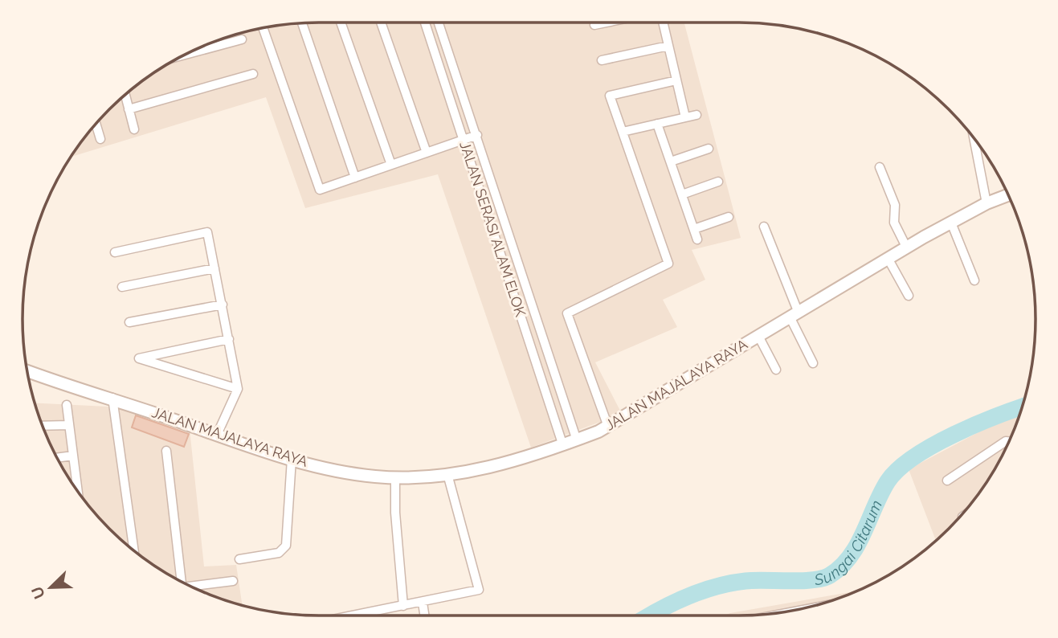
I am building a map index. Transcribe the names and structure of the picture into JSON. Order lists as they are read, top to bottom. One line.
{"streets":{"street":["JALAN SERASI ALAM ELOK","JALAN MAJALAYA RAYA"]},"crossings":[["JALAN SERASI ALAM ELOK","JALAN MAJALAYA RAYA"]],"water":["Sungai Citarum"],"north":"bottom left"}
